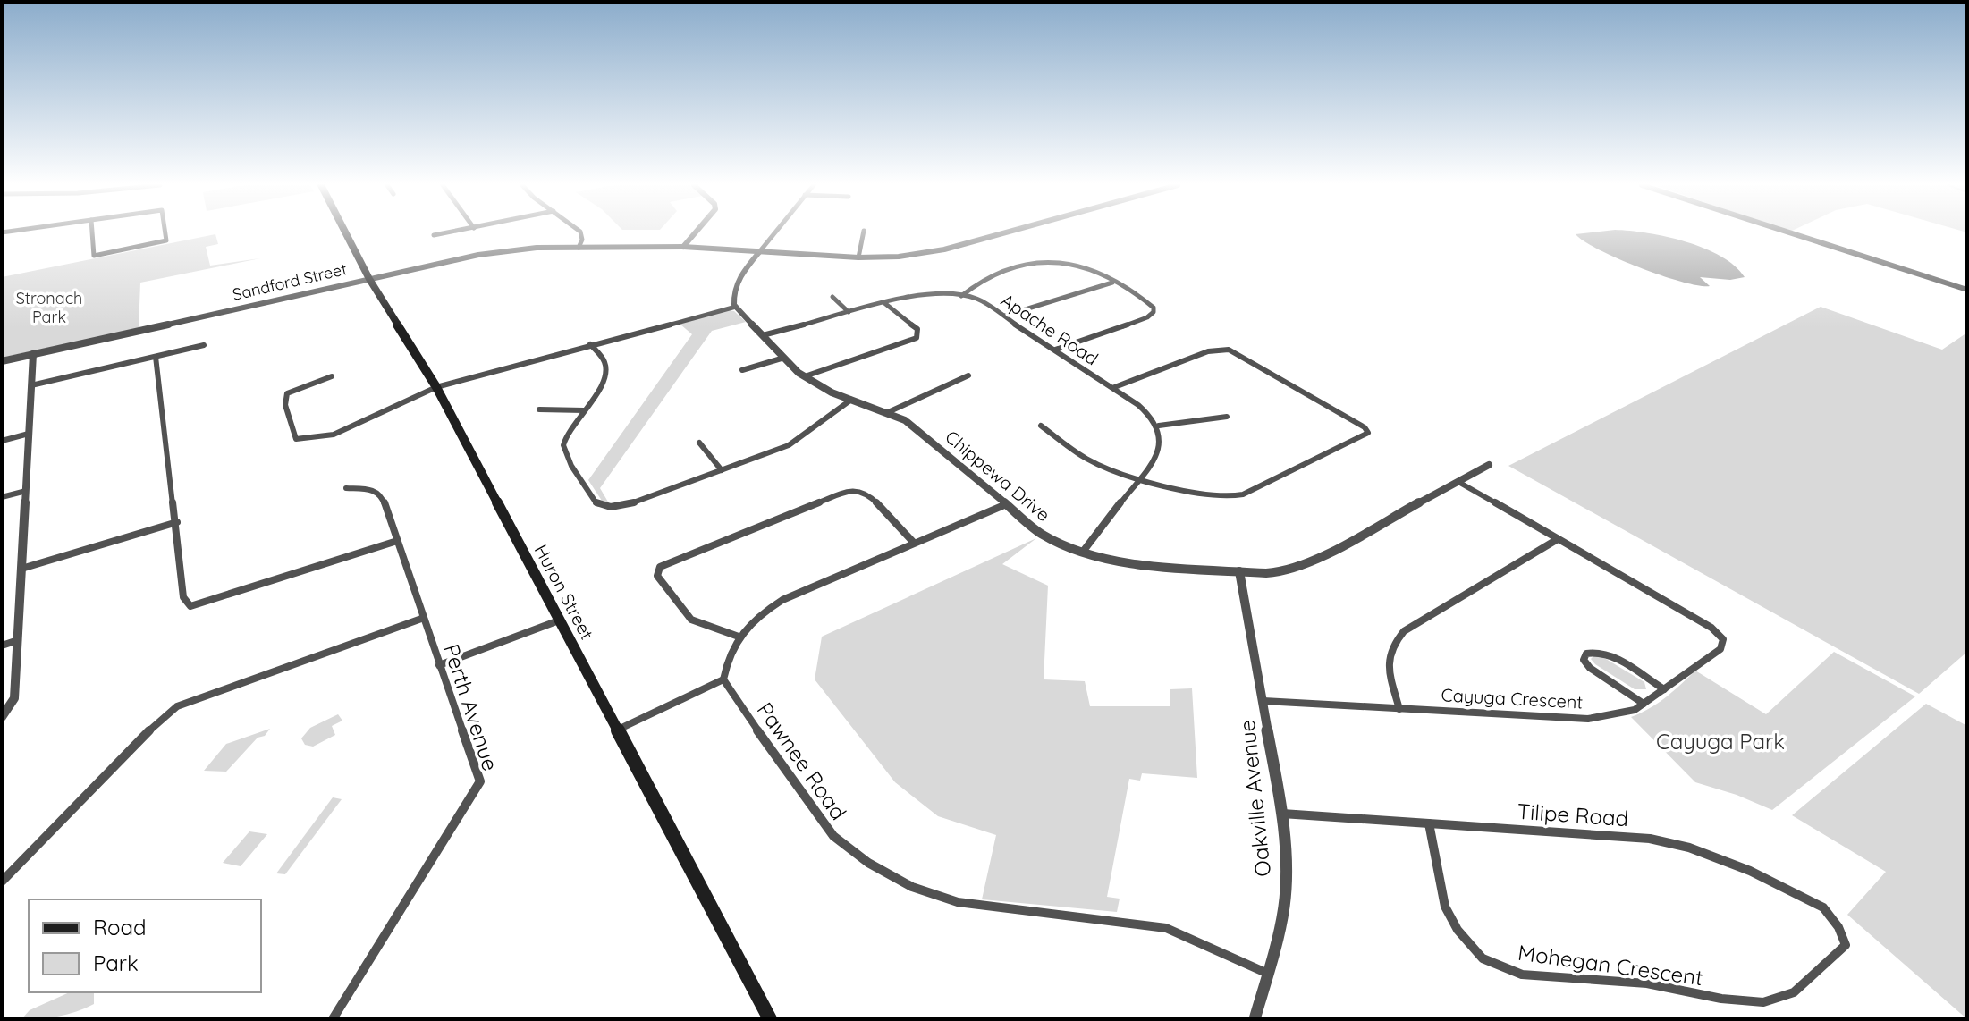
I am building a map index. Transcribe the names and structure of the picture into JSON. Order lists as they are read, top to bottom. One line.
{"streets":{"main road":["Huron Street"],"street":["Sandford Street","Apache Road","Chippewa Drive","Cayuga Crescent","Perth Avenue","Pawnee Road","Oakville Avenue","Tilipe Road","Mohegan Crescent"]},"crossings":[["Sandford Street","Huron Street"],["Apache Road","Chippewa Drive"],["Chippewa Drive","Cayuga Crescent"],["Chippewa Drive","Oakville Avenue"],["Cayuga Crescent","Oakville Avenue"],["Pawnee Road","Oakville Avenue"],["Oakville Avenue","Tilipe Road"],["Tilipe Road","Mohegan Crescent"]],"parks":["Stronach Park","Cayuga Park"],"legend":["Road","Park"]}
